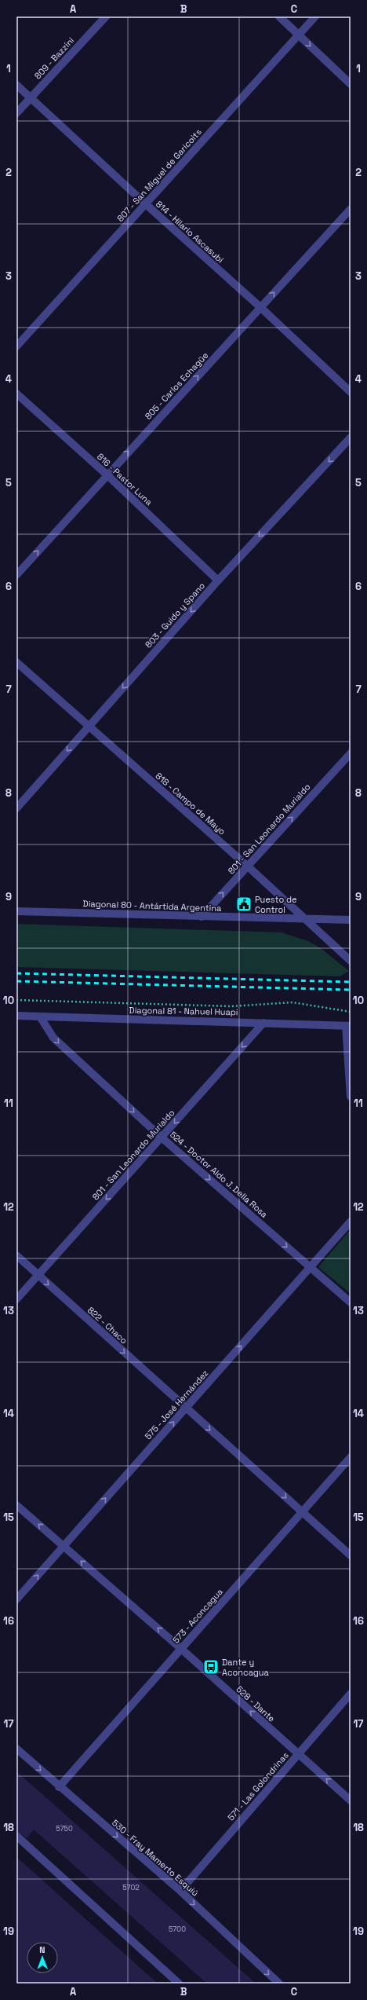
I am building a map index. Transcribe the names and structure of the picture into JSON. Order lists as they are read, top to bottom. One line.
{"streets":{"street":["809 - Bazzini","807 - San Miguel de Garicoits","814 - Hilario Ascasubi","805 - Carlos Echagüe","816 - Pastor Luna","803 - Guido y Spano","818 - Campo de Mayo","801 - San Leonardo Murialdo","Diagonal 80 - Antártida Argentina","Diagonal 81 - Nahuel Huapi","524 - Doctor Aldo J. Della Rosa","822 - Chaco","575 - José Hernández","573 - Aconcagua","528 - Dante","571 - Las Golondrinas","530 - Fray Mamerto Esquiú"]},"crossings":[["809 - Bazzini","814 - Hilario Ascasubi"],["807 - San Miguel de Garicoits","814 - Hilario Ascasubi"],["814 - Hilario Ascasubi","805 - Carlos Echagüe"],["805 - Carlos Echagüe","816 - Pastor Luna"],["816 - Pastor Luna","803 - Guido y Spano"],["803 - Guido y Spano","818 - Campo de Mayo"],["818 - Campo de Mayo","801 - San Leonardo Murialdo"],["818 - Campo de Mayo","Diagonal 80 - Antártida Argentina"],["801 - San Leonardo Murialdo","Diagonal 80 - Antártida Argentina"],["801 - San Leonardo Murialdo","Diagonal 81 - Nahuel Huapi"],["801 - San Leonardo Murialdo","524 - Doctor Aldo J. Della Rosa"],["801 - San Leonardo Murialdo","822 - Chaco"],["Diagonal 81 - Nahuel Huapi","524 - Doctor Aldo J. Della Rosa"],["524 - Doctor Aldo J. Della Rosa","575 - José Hernández"],["822 - Chaco","575 - José Hernández"],["822 - Chaco","573 - Aconcagua"],["575 - José Hernández","528 - Dante"],["573 - Aconcagua","528 - Dante"],["573 - Aconcagua","530 - Fray Mamerto Esquiú"],["528 - Dante","571 - Las Golondrinas"],["571 - Las Golondrinas","530 - Fray Mamerto Esquiú"]],"one_way":["805 - Carlos Echagüe","803 - Guido y Spano","524 - Doctor Aldo J. Della Rosa","822 - Chaco","575 - José Hernández","528 - Dante"],"places":{"public building":["Puesto de Control"],"bus stop":["Dante y Aconcagua"]},"house_numbers":["5750","5702","5700"],"north":"top","grid":{"columns":["A","B","C"],"rows":["1","2","3","4","5","6","7","8","9","10","11","12","13","14","15","16","17","18","19"]}}
